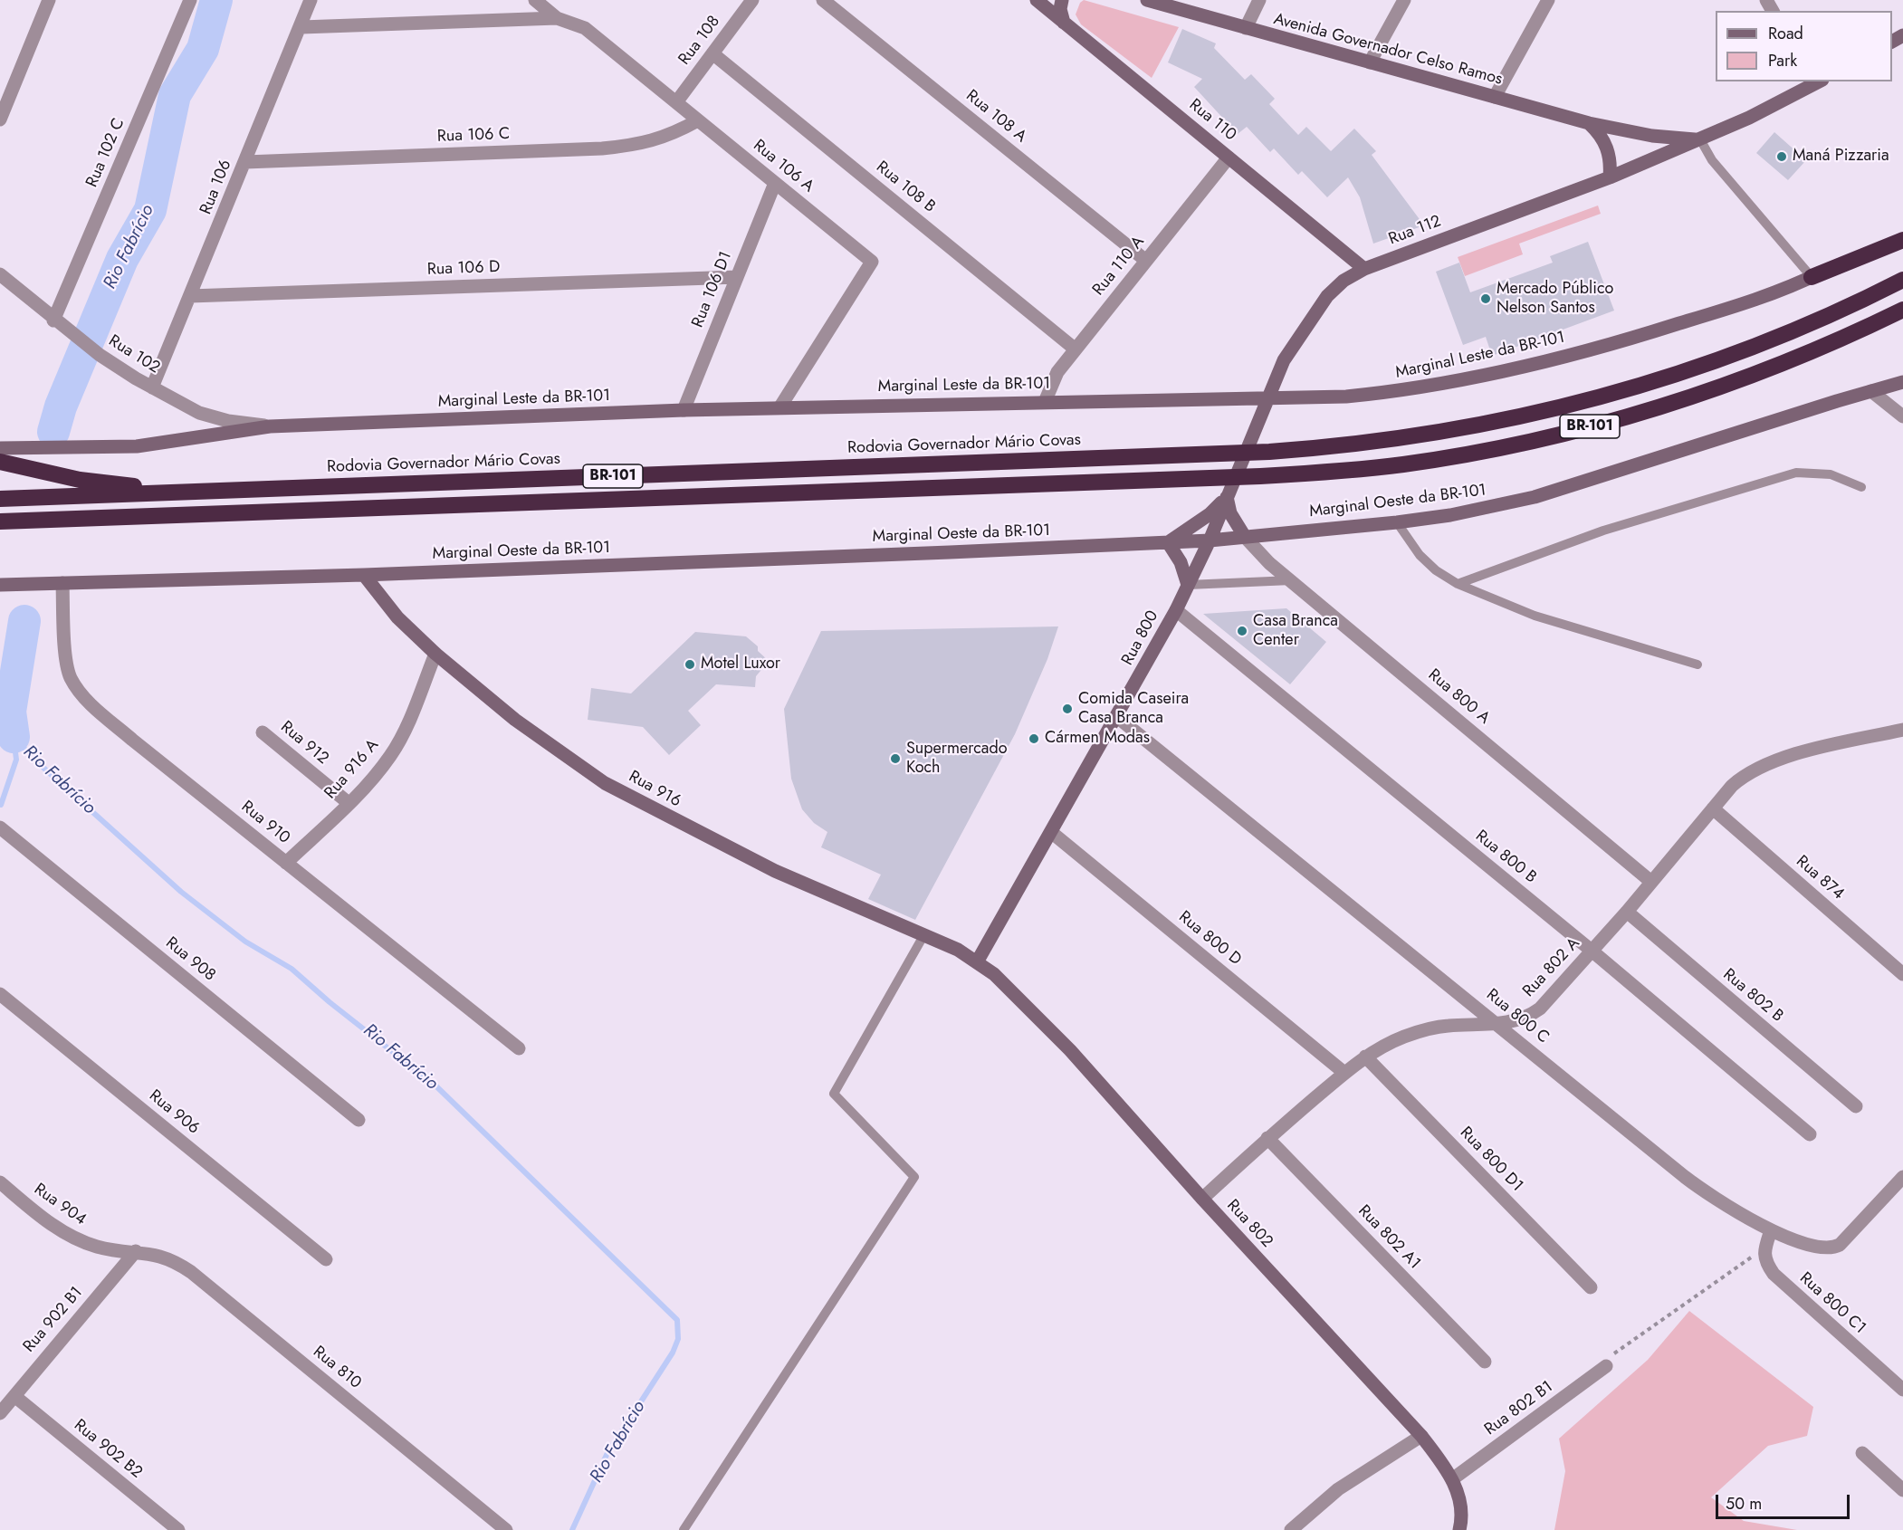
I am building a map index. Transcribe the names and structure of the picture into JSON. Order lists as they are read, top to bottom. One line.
{"streets":{"highway":["BR-101","Rodovia Governador Mário Covas"],"main road":["Avenida Governador Celso Ramos","Rua 110","Rua 112","Marginal Leste da BR-101","Marginal Oeste da BR-101","Rua 800","Rua 916","Rua 802"],"street":["Rua 108","Rua 108 A","Rua 106 C","Rua 102 C","Rua 106 A","Rua 106","Rua 108 B","Rua 110 A","Rua 106 D","Rua 106 D1","Rua 102","Rua 800 A","Rua 912","Rua 916 A","Rua 910","Rua 800 B","Rua 874","Rua 800 D","Rua 908","Rua 802 A","Rua 802 B","Rua 800 C","Rua 906","Rua 800 D1","Rua 904","Rua 802 A1","Rua 800 C1","Rua 902 B1","Rua 810","Rua 802 B1","Rua 902 B2"]},"crossings":[["Rua 108","Rua 106 A"],["Rua 108","Rua 108 B"],["Avenida Governador Celso Ramos","Rua 112"],["Rua 108 A","Rua 110 A"],["Rua 110","Rua 112"],["Rua 110","Rua 110 A"],["Rua 106 C","Rua 106 A"],["Rua 106 C","Rua 106"],["Rua 102 C","Rua 102"],["Rua 106 A","Rua 106 D1"],["Rua 106 A","Marginal Leste da BR-101"],["Rua 106","Rua 106 D"],["Rua 106","Rua 102"],["Rua 108 B","Rua 110 A"],["Rua 112","Marginal Leste da BR-101"],["Rua 112","Rua 800"],["Rua 110 A","Marginal Leste da BR-101"],["Rua 106 D","Rua 106 D1"],["Rua 106 D1","Marginal Leste da BR-101"],["Rua 102","Marginal Leste da BR-101"],["Marginal Oeste da BR-101","Rua 800"],["Marginal Oeste da BR-101","Rua 800 A"],["Marginal Oeste da BR-101","Rua 916"],["Marginal Oeste da BR-101","Rua 910"],["Rua 800","Rua 916"],["Rua 800","Rua 800 B"],["Rua 800","Rua 800 D"],["Rua 800","Rua 800 C"],["Rua 800","Rua 802"],["Rua 800 A","Rua 802 A"],["Rua 912","Rua 916 A"],["Rua 916 A","Rua 916"],["Rua 916 A","Rua 910"],["Rua 916","Rua 802"],["Rua 800 B","Rua 802 A"],["Rua 874","Rua 802 A"],["Rua 800 D","Rua 802 A"],["Rua 802 A","Rua 802 B"],["Rua 802 A","Rua 800 C"],["Rua 802 A","Rua 800 D1"],["Rua 802 A","Rua 802"],["Rua 802 A","Rua 802 A1"],["Rua 904","Rua 902 B1"],["Rua 904","Rua 810"],["Rua 802","Rua 802 B1"],["Rua 902 B1","Rua 810"],["Rua 902 B1","Rua 902 B2"]],"water":["Rio Fabrício"],"places":["Maná Pizzaria","Mercado Público Nelson Santos","Casa Branca Center","Motel Luxor","Comida Caseira Casa Branca","Cármen Modas","Supermercado Koch"],"legend":["Road","Park"],"scale_bar":"50 m"}
